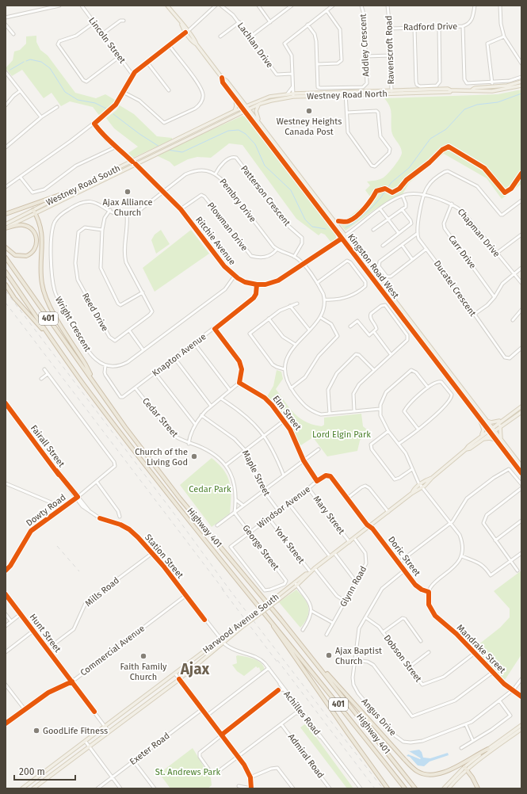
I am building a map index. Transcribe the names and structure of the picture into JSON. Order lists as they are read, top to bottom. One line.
{"streets":{"highway":["401","Highway 401"],"main road":["Westney Road North","Westney Road South","Kingston Road West","Harwood Avenue South"],"street":["Radford Drive","Lincoln Street","Lachlan Drive","Addley Crescent","Ravenscroft Road","Patterson Crescent","Pembry Drive","Plowman Drive","Chapman Drive","Ritchie Avenue","Carr Drive","Ducatel Crescent","Reed Drive","Wright Crescent","Knapton Avenue","Elm Street","Cedar Street","Fairall Street","Maple Street","Windsor Avenue","Dowty Road","Mary Street","York Street","George Street","Station Street","Doric Street","Glynn Road","Mills Road","Hunt Street","Mandrake Street","Commercial Avenue","Dobson Street","Achilles Road","Angus Drive","Exeter Road","Admiral Road"]},"crossings":[["Radford Drive","Ravenscroft Road"],["Ravenscroft Road","Westney Road North"],["Westney Road North","Westney Road South"],["Westney Road North","Kingston Road West"],["Westney Road South","Ritchie Avenue"],["Westney Road South","Kingston Road West"],["Patterson Crescent","Pembry Drive"],["Pembry Drive","Plowman Drive"],["Pembry Drive","Ritchie Avenue"],["Plowman Drive","Ritchie Avenue"],["Chapman Drive","Ritchie Avenue"],["Chapman Drive","Carr Drive"],["Chapman Drive","Kingston Road West"],["Ritchie Avenue","Kingston Road West"],["Ritchie Avenue","Knapton Avenue"],["Kingston Road West","Harwood Avenue South"],["Reed Drive","Wright Crescent"],["Wright Crescent","Knapton Avenue"],["Knapton Avenue","Cedar Street"],["Elm Street","Windsor Avenue"],["Elm Street","Doric Street"],["Cedar Street","George Street"],["Fairall Street","Dowty Road"],["Fairall Street","Station Street"],["Maple Street","Windsor Avenue"],["Windsor Avenue","Mary Street"],["Windsor Avenue","York Street"],["Windsor Avenue","George Street"],["Windsor Avenue","Doric Street"],["Dowty Road","Station Street"],["Mary Street","Harwood Avenue South"],["York Street","Harwood Avenue South"],["Station Street","Mills Road"],["Station Street","Harwood Avenue South"],["Station Street","Commercial Avenue"],["Station Street","Achilles Road"],["Doric Street","Harwood Avenue South"],["Doric Street","Mandrake Street"],["Doric Street","Angus Drive"],["Glynn Road","Harwood Avenue South"],["Mills Road","Hunt Street"],["Harwood Avenue South","Hunt Street"],["Harwood Avenue South","Achilles Road"],["Hunt Street","Commercial Avenue"],["Mandrake Street","Dobson Street"],["Mandrake Street","Angus Drive"],["Dobson Street","Angus Drive"]],"districts":["Ajax"],"parks":["Lord Elgin Park","Cedar Park","St. Andrews Park"],"places":["Westney Heights Canada Post","Ajax Alliance Church","Church of the Living God","Ajax Baptist Church","Faith Family Church","GoodLife Fitness"],"scale_bar":"200 m"}
